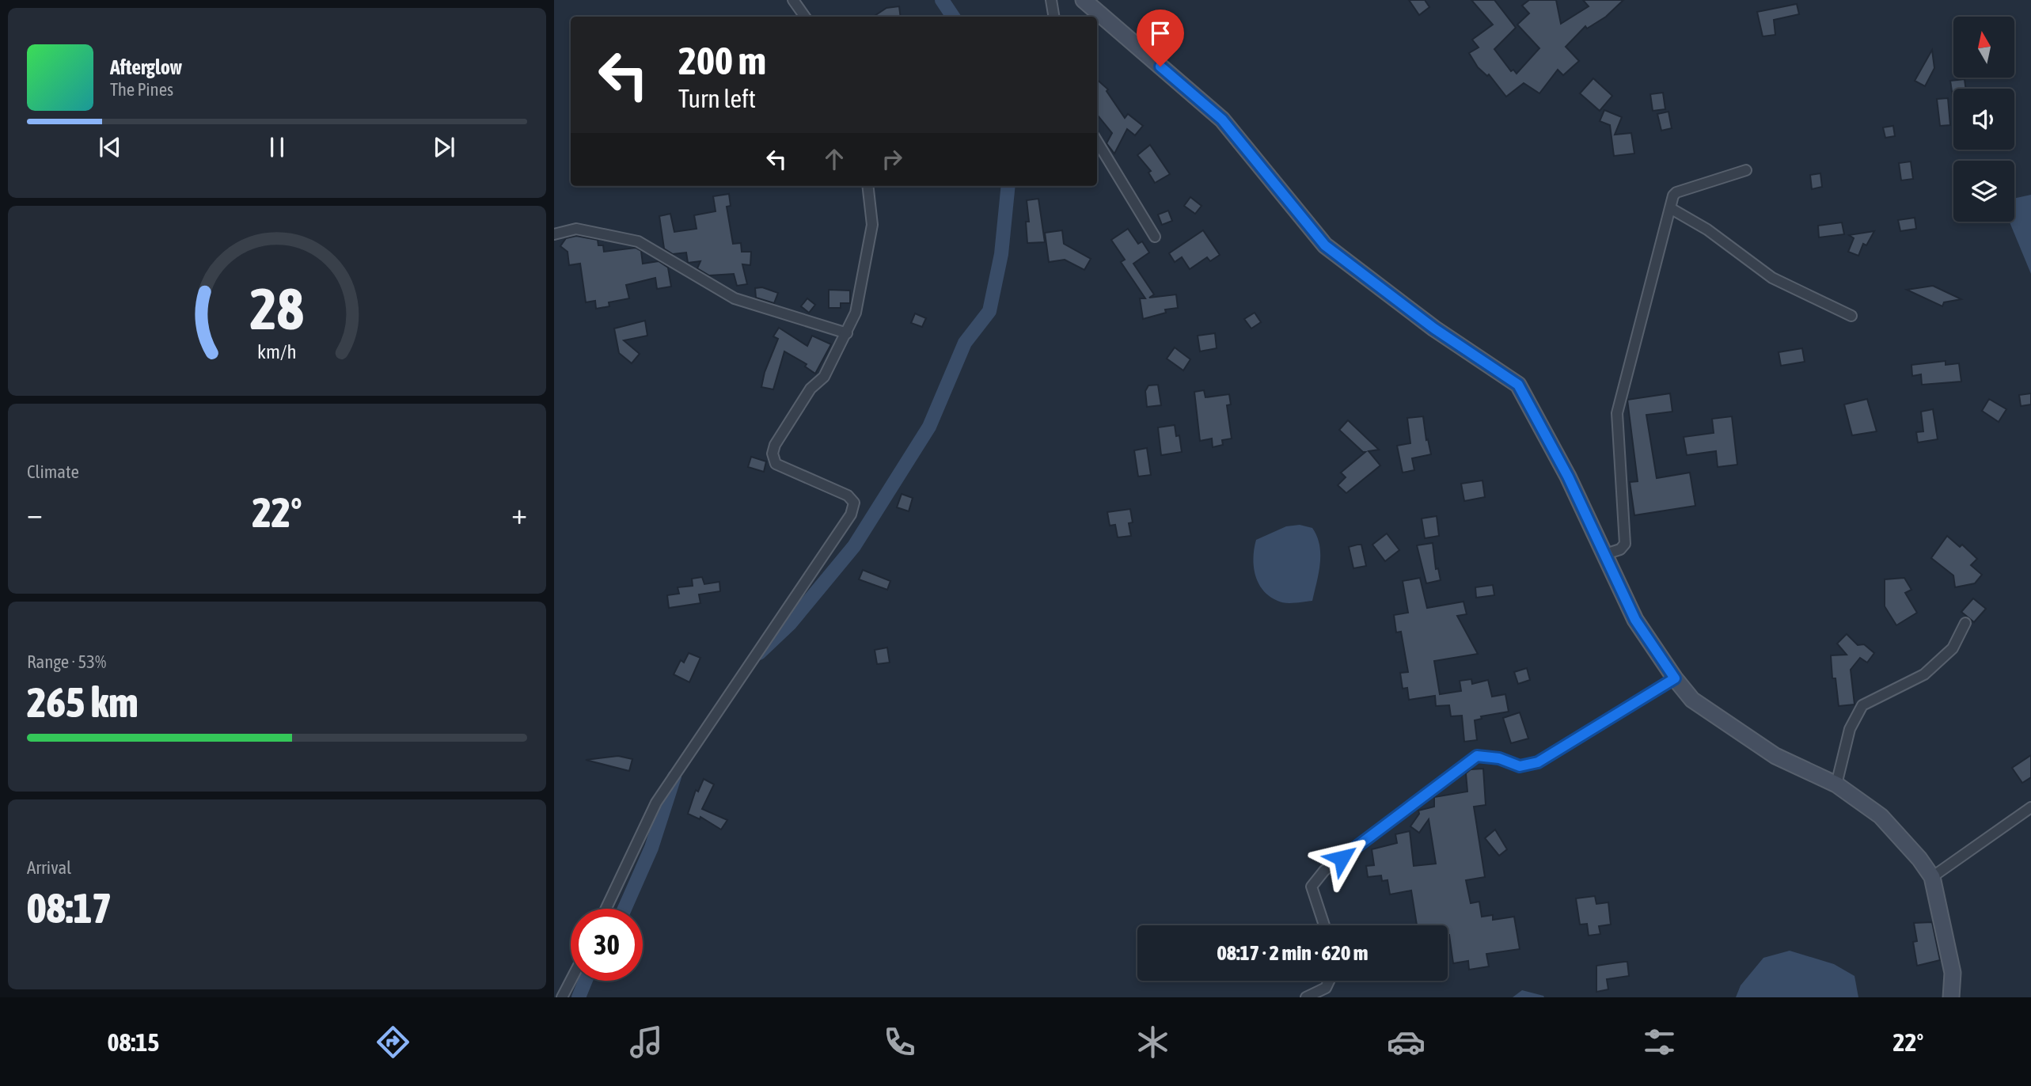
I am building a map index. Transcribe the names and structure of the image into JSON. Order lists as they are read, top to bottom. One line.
{"north":"top","page":{"turn":["200 m","Turn left"],"song":["Afterglow","The Pines"],"tile":["Climate",["Range · 53%","265 km"],["Arrival","08:17"]],"heat":["−","22°","+"],"limit":"30","trip":"08:17 · 2 min · 620 m","tabs":["08:15","22°"],"gauge":["28","km/h"]}}
